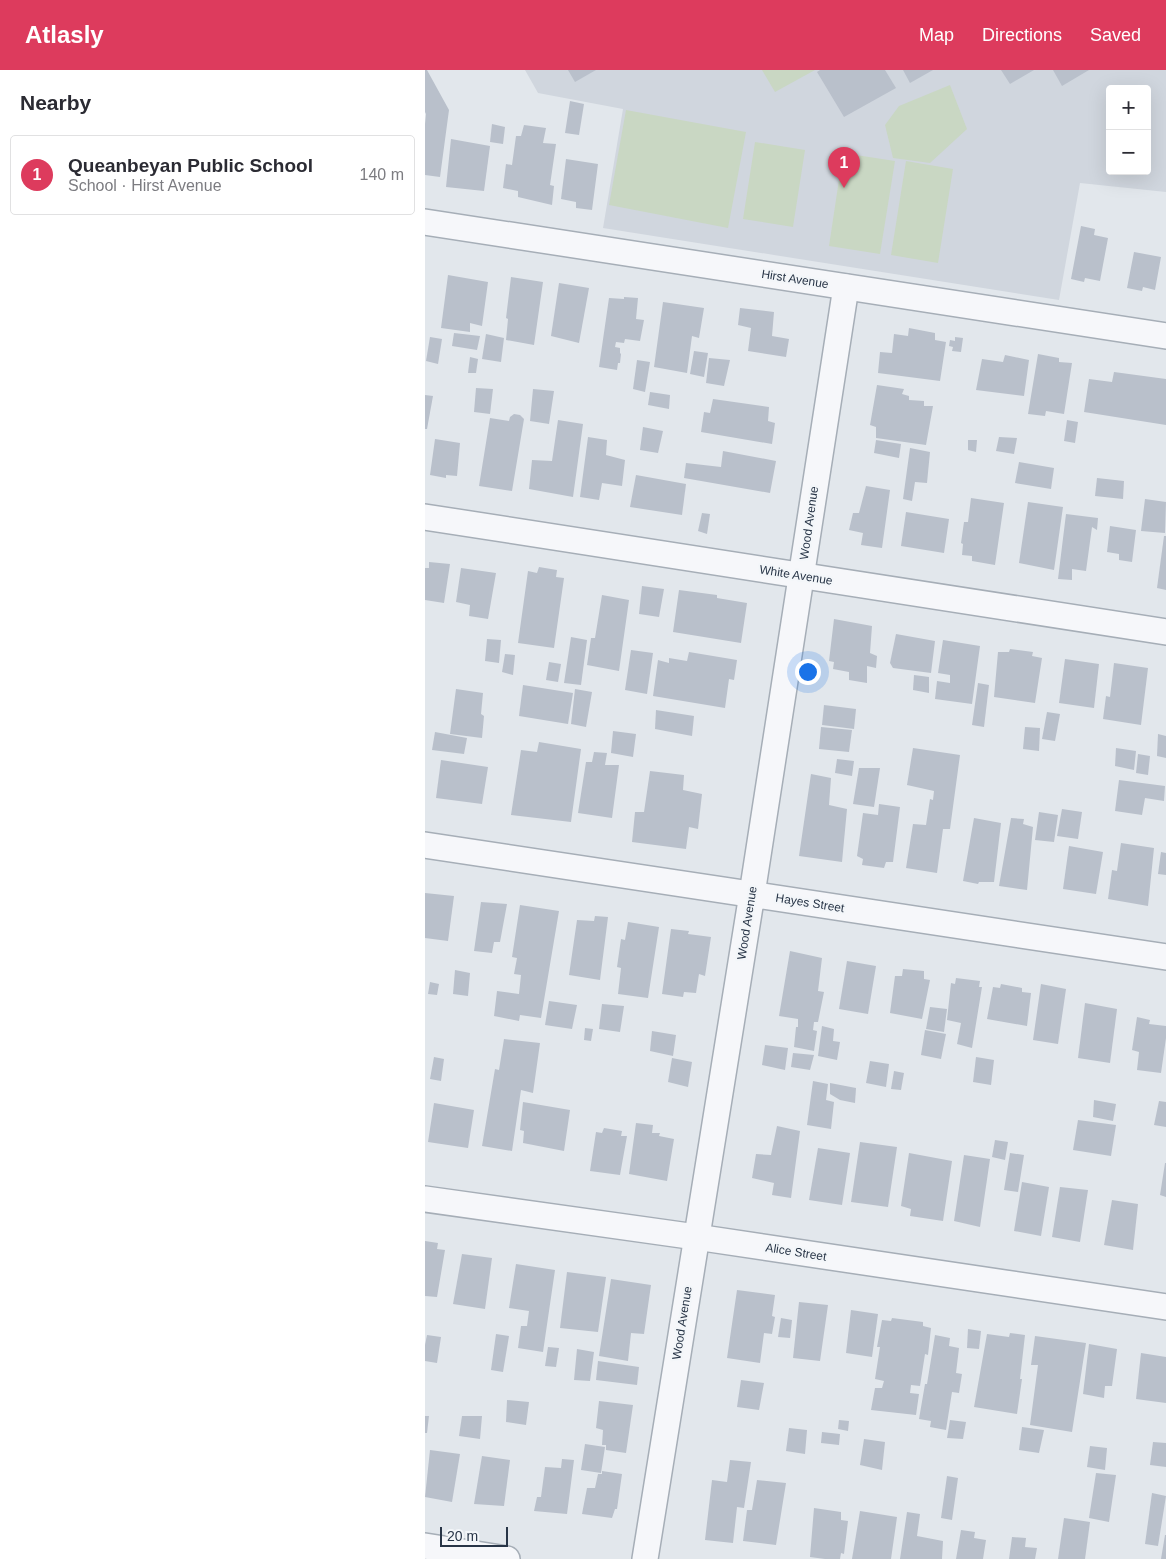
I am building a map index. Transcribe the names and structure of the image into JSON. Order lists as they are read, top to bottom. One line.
{"streets":{"street":["Hirst Avenue","Wood Avenue","White Avenue","Hayes Street","Alice Street"]},"crossings":[["Hirst Avenue","Wood Avenue"],["Wood Avenue","White Avenue"],["Wood Avenue","Hayes Street"],["Wood Avenue","Alice Street"]],"scale_bar":"20 m","page":{"header":"Atlasly","nav":["Map","Directions","Saved"],"heading":"Nearby","map_buttons":["+","−"],"list":[{"mark":"1","name":"Queanbeyan Public School","note":"School · Hirst Avenue","value":"140 m"}],"pins":"1","scale":"20 m"}}
